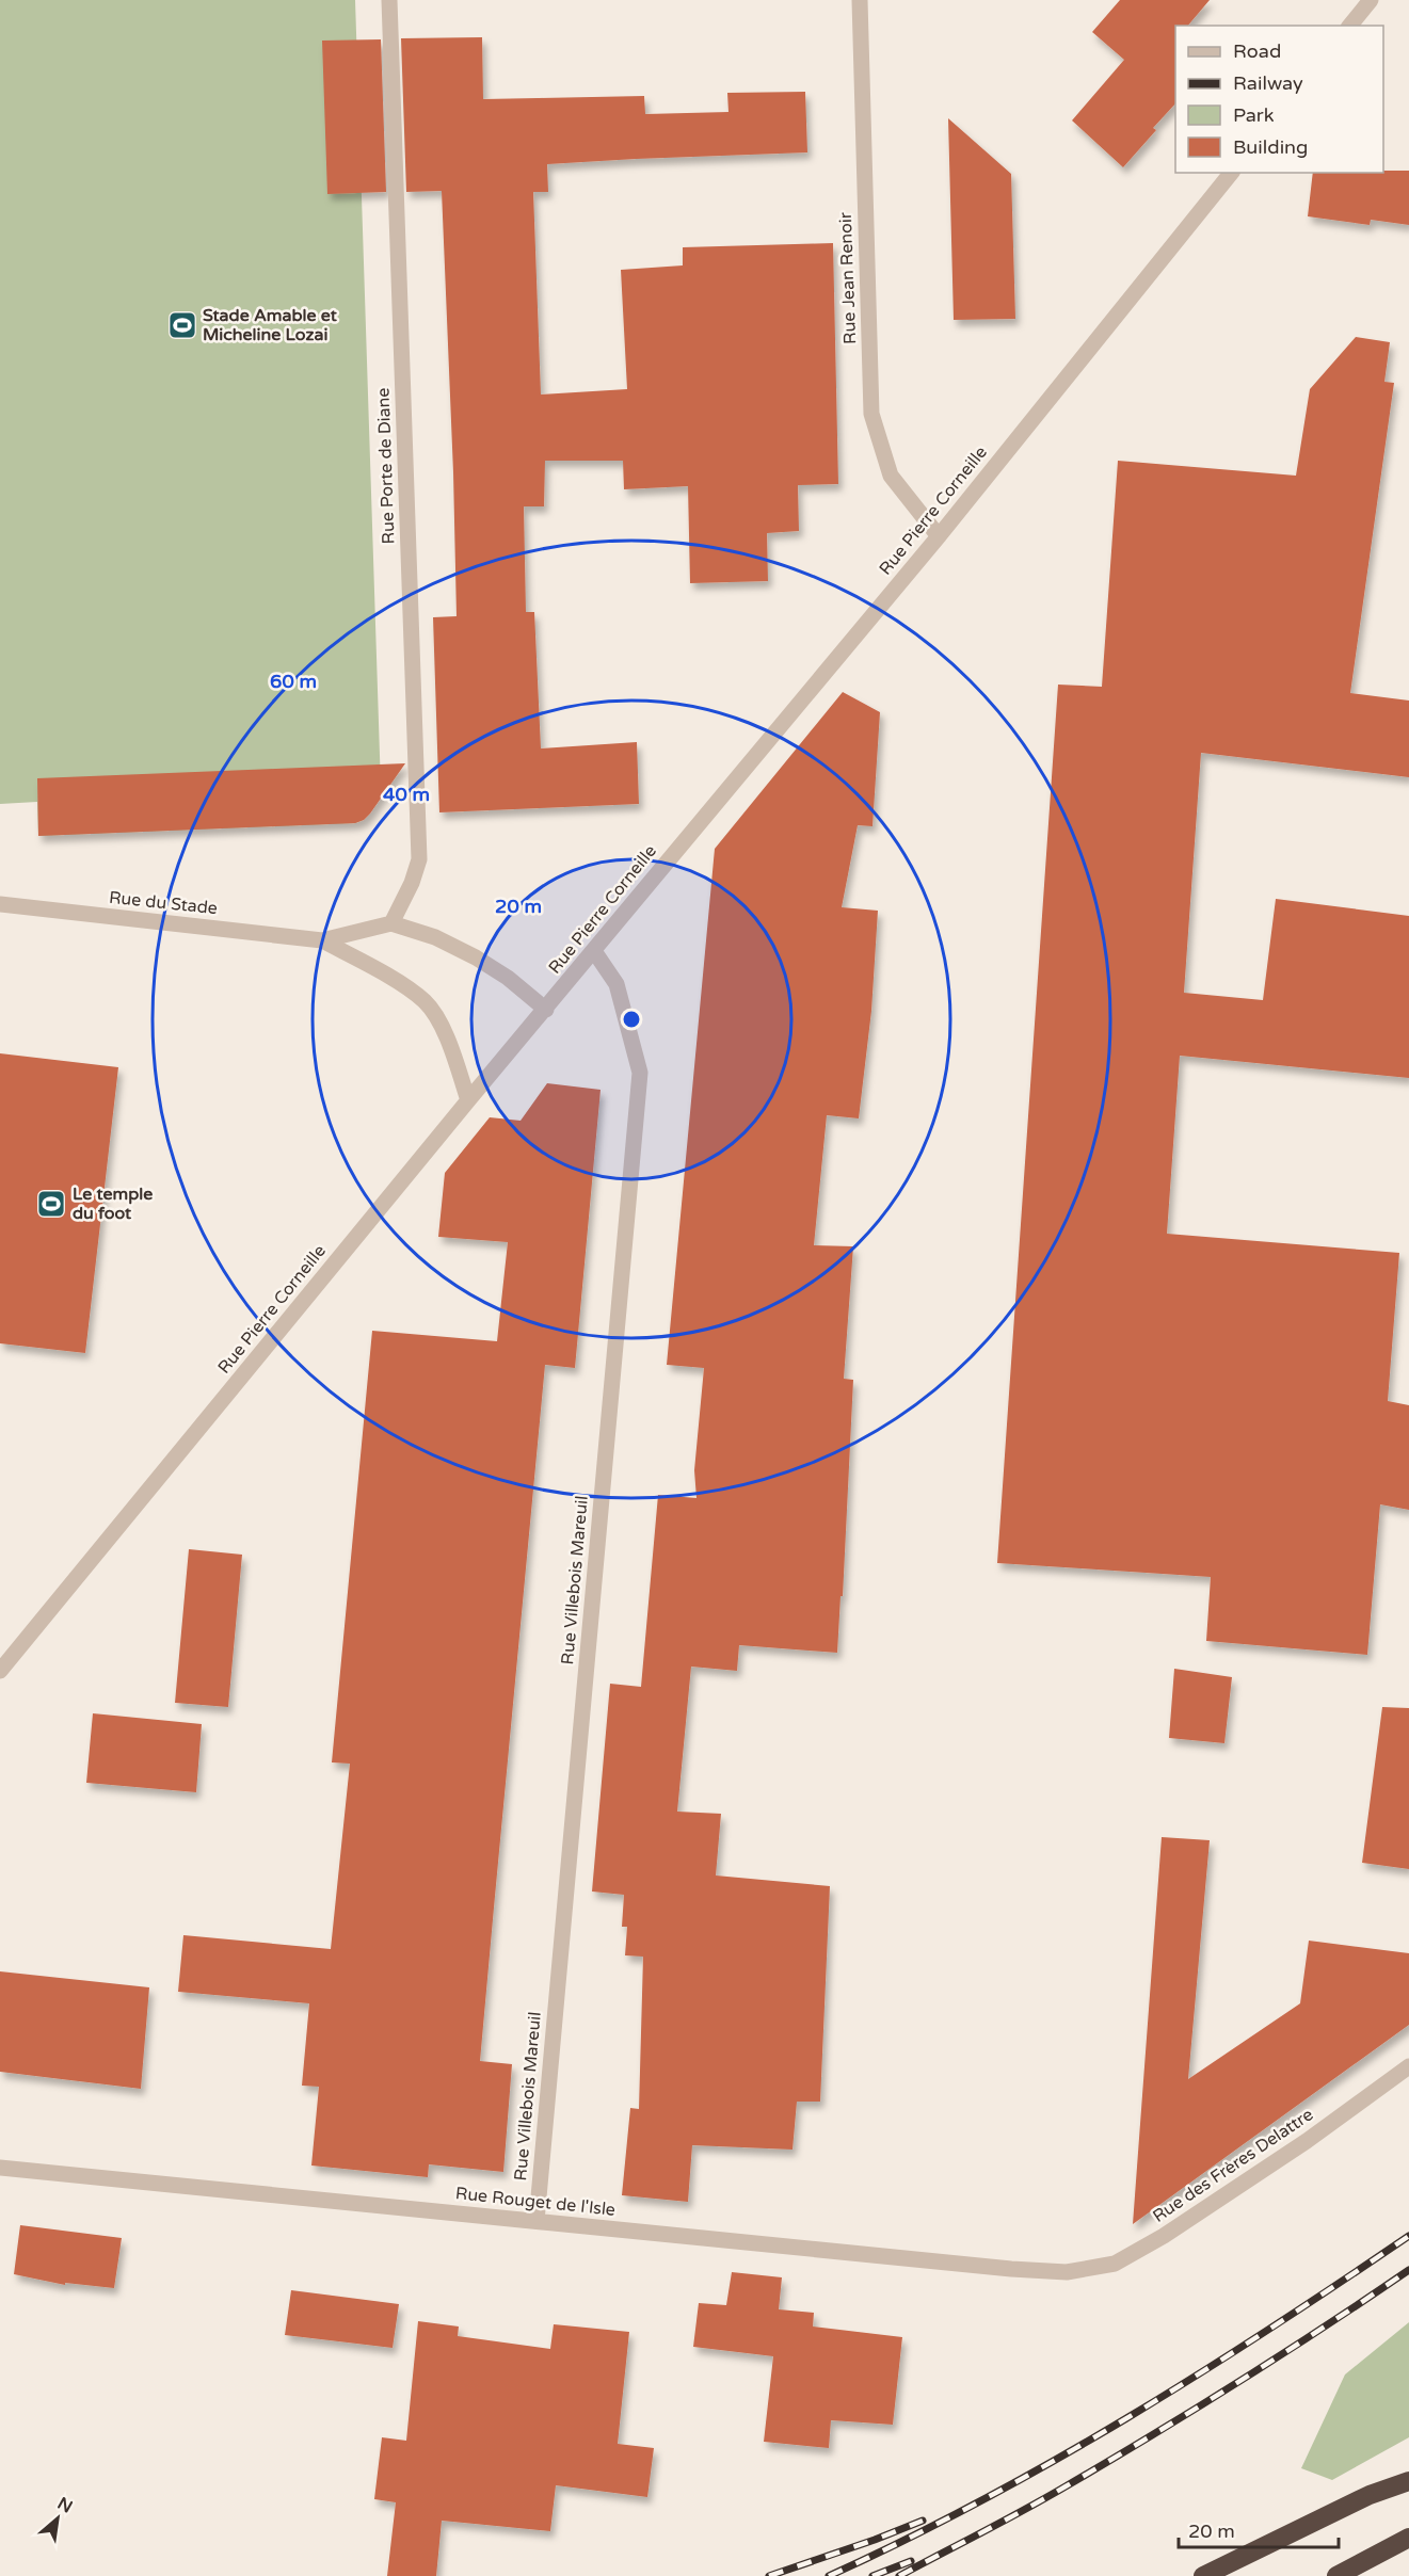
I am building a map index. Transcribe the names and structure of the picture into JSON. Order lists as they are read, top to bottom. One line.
{"streets":{"street":["Rue Jean Renoir","Rue Porte de Diane","Rue Pierre Corneille","Rue du Stade","Rue Villebois Mareuil","Rue des Frères Delattre","Rue Rouget de l'Isle"]},"crossings":[["Rue Jean Renoir","Rue Pierre Corneille"],["Rue Porte de Diane","Rue du Stade"],["Rue Pierre Corneille","Rue du Stade"],["Rue Pierre Corneille","Rue Villebois Mareuil"],["Rue Villebois Mareuil","Rue Rouget de l'Isle"],["Rue des Frères Delattre","Rue Rouget de l'Isle"]],"places":{"sports":["Stade Amable et Micheline Lozai","Le temple du foot"]},"legend":["Road","Railway","Park","Building"],"scale_bar":"20 m","north":"top right","rings":["60 m","40 m","20 m"]}
